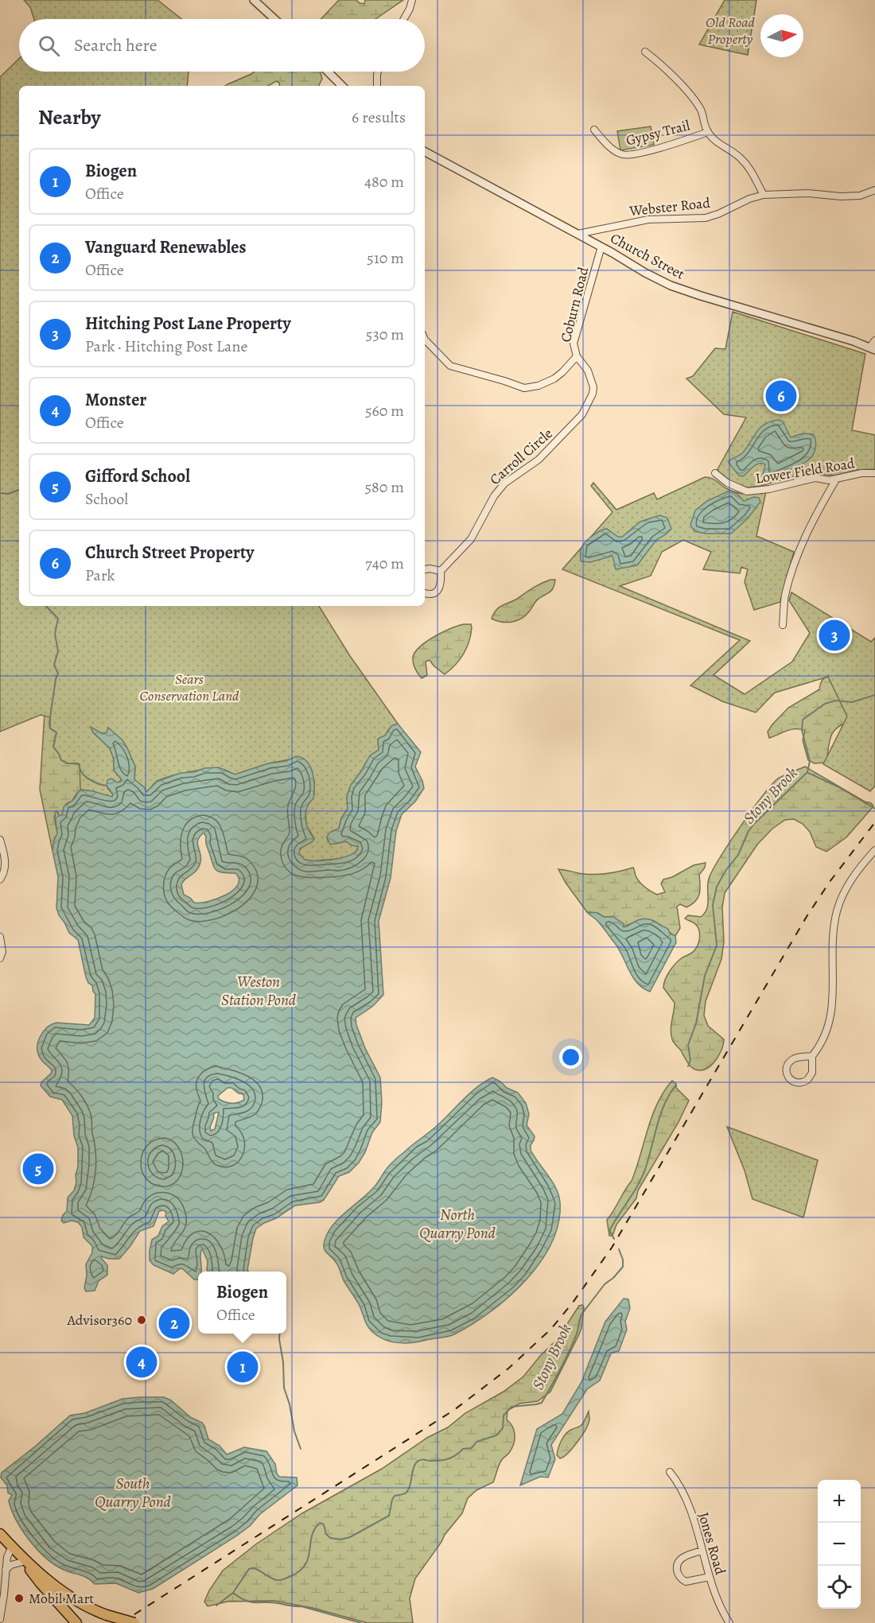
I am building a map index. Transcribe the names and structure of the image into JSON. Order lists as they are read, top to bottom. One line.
{"streets":{"street":["Gypsy Trail","Webster Road","Church Street","Coburn Road","Carroll Circle","Lower Field Road","Jones Road"]},"crossings":[["Gypsy Trail","Webster Road"],["Webster Road","Church Street"],["Church Street","Coburn Road"],["Coburn Road","Carroll Circle"]],"water":["Stony Brook","Weston Station Pond","North Quarry Pond","South Quarry Pond"],"parks":["Old Road Property","Sears Conservation Land"],"places":["Advisor360","Mobil Mart"],"north":"right","page":{"search":"Search here","heading":["Nearby","6 results"],"list":[{"mark":"1","name":"Biogen","note":"Office","value":"480 m"},{"mark":"2","name":"Vanguard Renewables","note":"Office","value":"510 m"},{"mark":"3","name":"Hitching Post Lane Property","note":"Park · Hitching Post Lane","value":"530 m"},{"mark":"4","name":"Monster","note":"Office","value":"560 m"},{"mark":"5","name":"Gifford School","note":"School","value":"580 m"},{"mark":"6","name":"Church Street Property","note":"Park","value":"740 m"}],"pins":["6","3","5","2","4","1"],"popup":["Biogen","Office"],"map_buttons":["+","−"]}}
